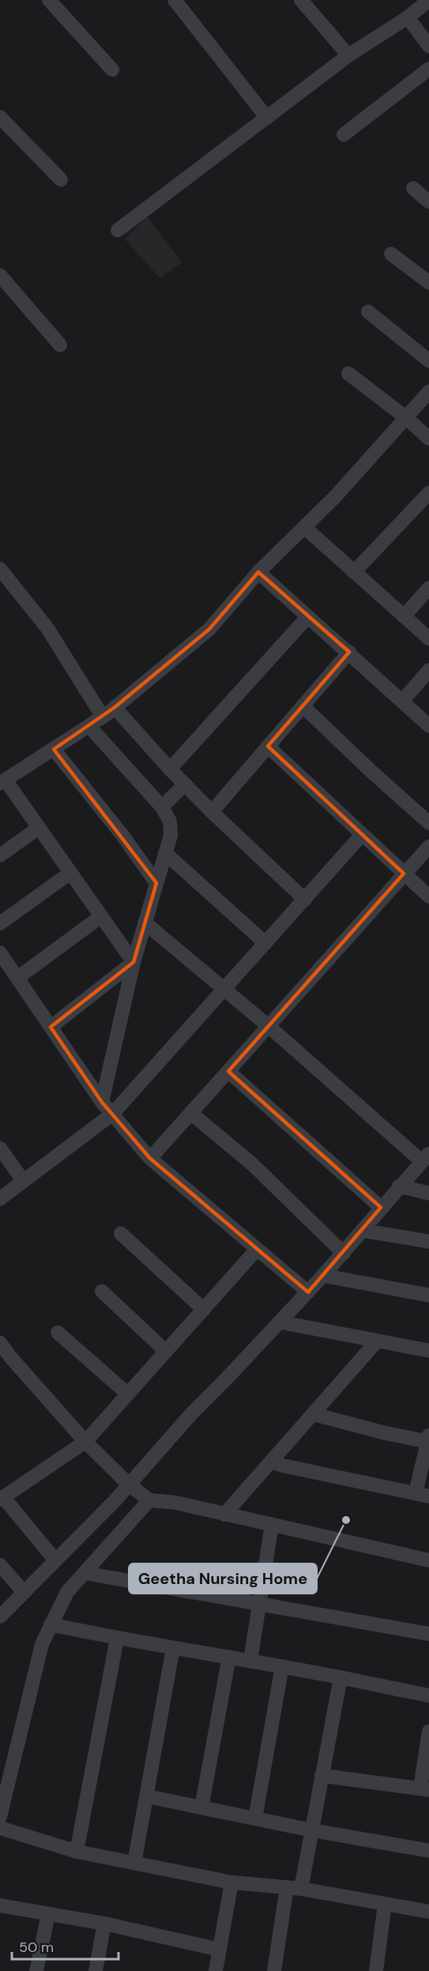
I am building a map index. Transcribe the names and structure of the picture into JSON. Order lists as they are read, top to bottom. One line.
{"places":["Geetha Nursing Home"],"scale_bar":"50 m"}
